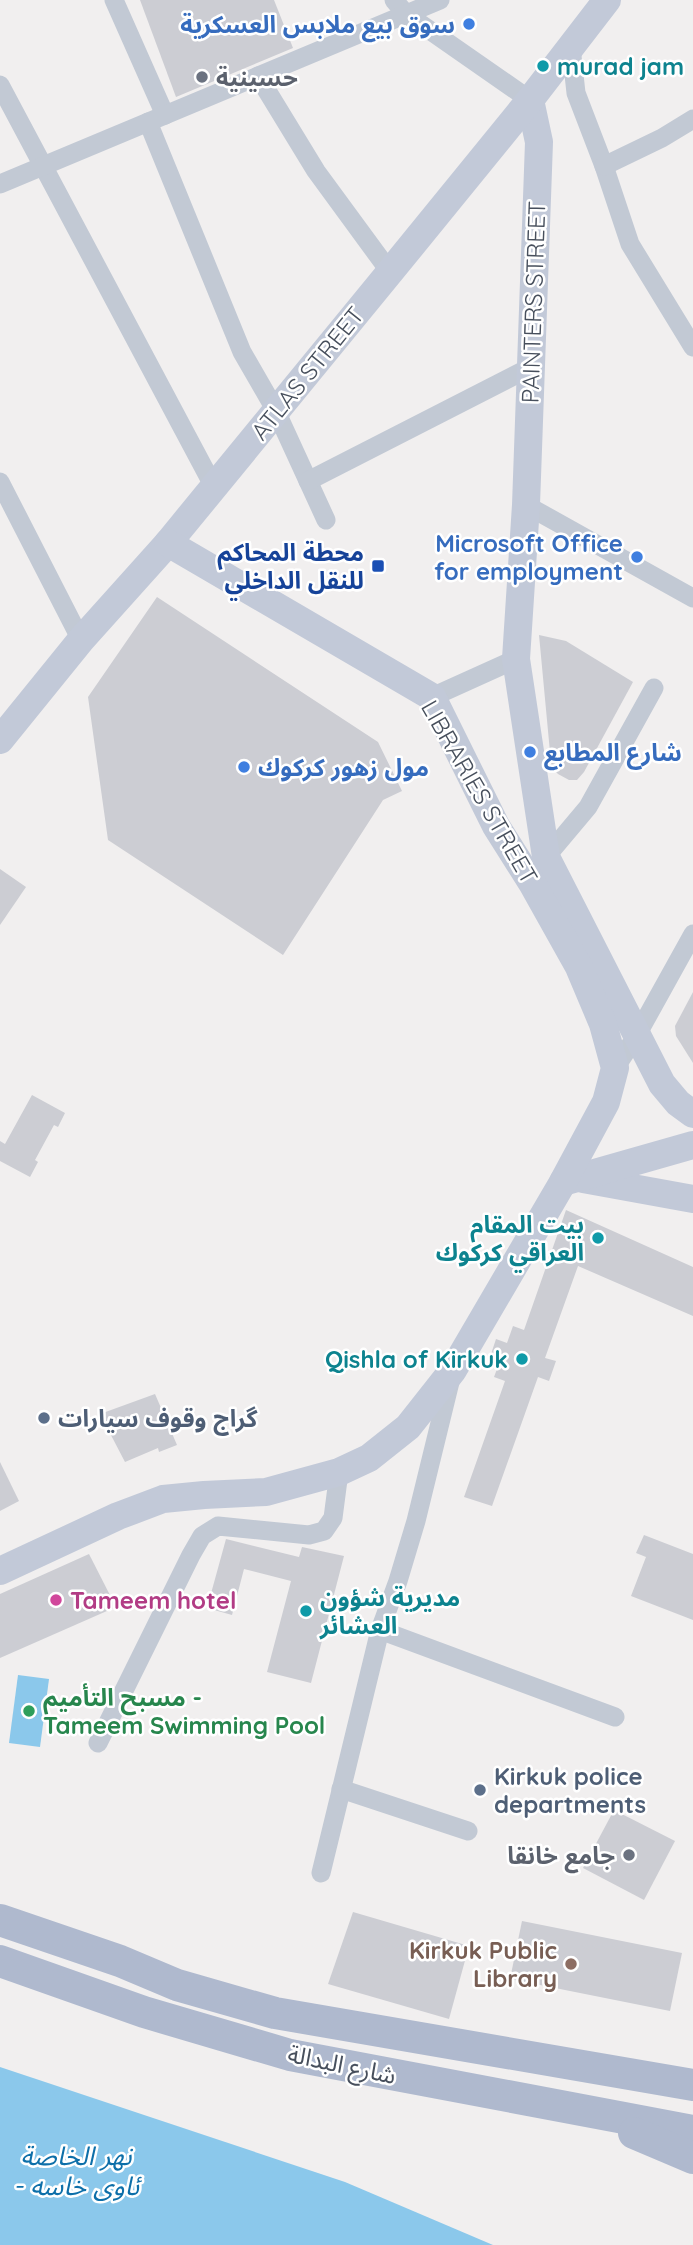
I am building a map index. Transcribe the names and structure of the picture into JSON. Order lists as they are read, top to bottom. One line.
{"streets":{"main road":["شارع البدالة"],"street":["PAINTERS STREET","ATLAS STREET","LIBRARIES STREET"]},"crossings":[["PAINTERS STREET","ATLAS STREET"],["PAINTERS STREET","LIBRARIES STREET"],["ATLAS STREET","LIBRARIES STREET"]],"water":["نهر الخاصة - ئاوی خاسە"],"places":{"other":["سوق بيع ملابس العسكرية","murad jam","حسينية","Microsoft Office for employment","شارع المطابع","مول زهور كركوك","بيت المقام العراقي كركوك","Qishla of Kirkuk","گراج وقوف سيارات","Tameem hotel","مديرية شؤون العشائر","مسبح التأميم - Tameem Swimming Pool","Kirkuk police departments","جامع خانقا","Kirkuk Public Library"],"transit":["محطة المحاكم للنقل الداخلي"]}}
